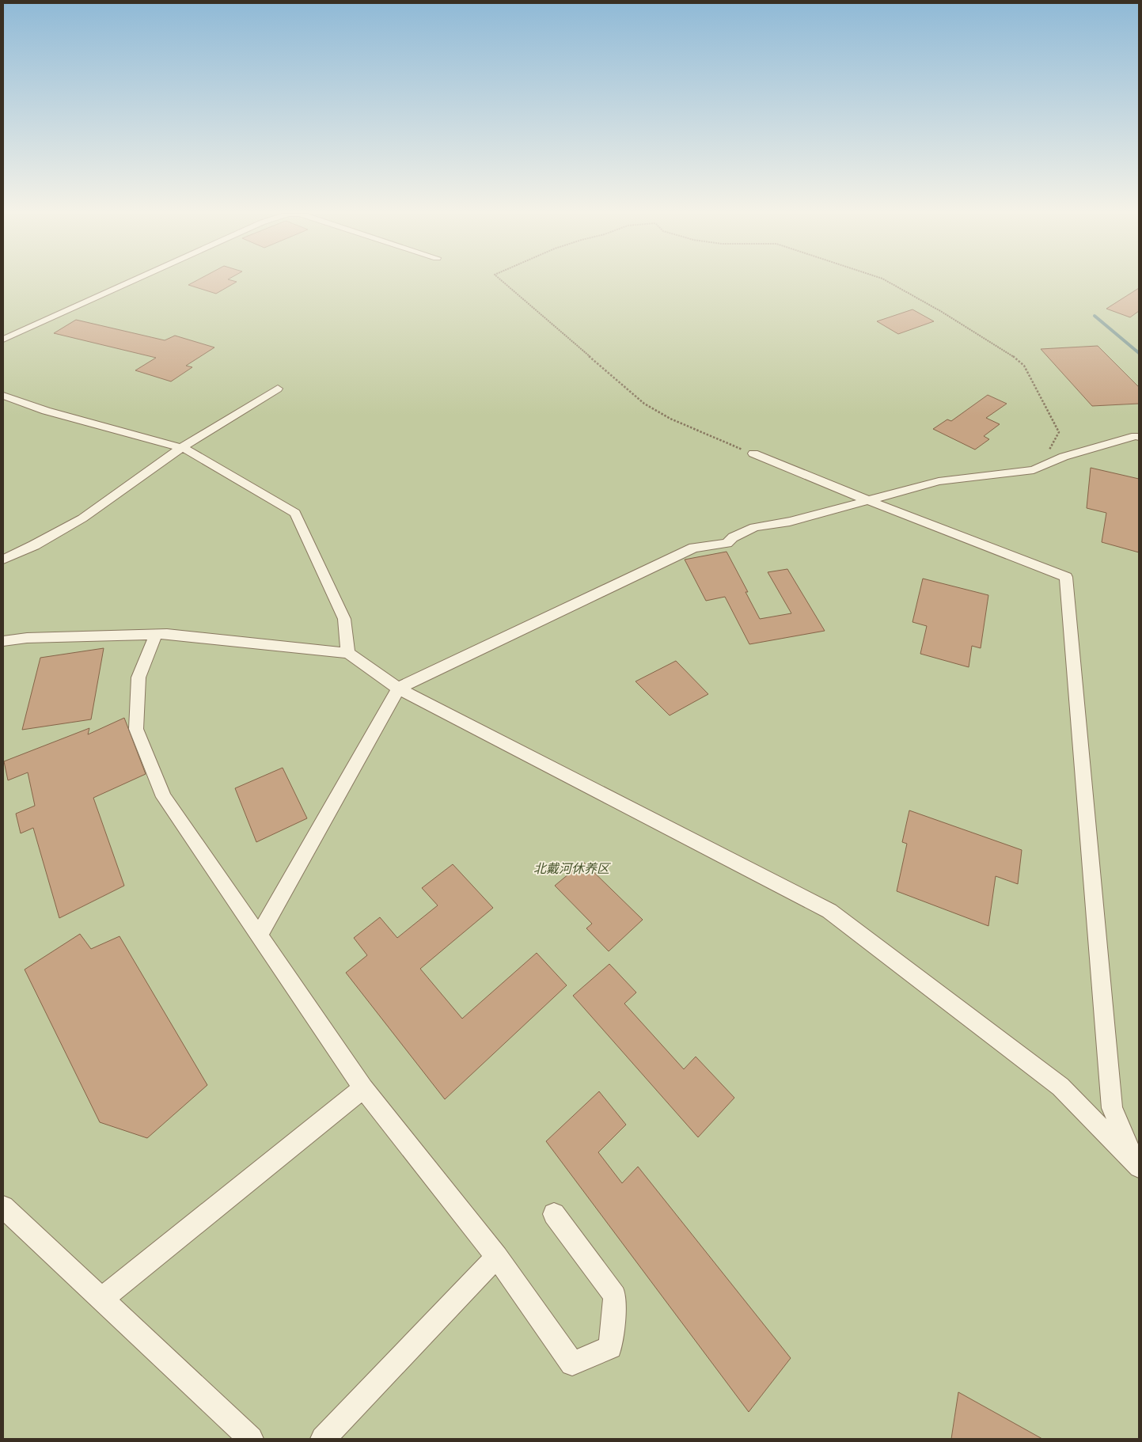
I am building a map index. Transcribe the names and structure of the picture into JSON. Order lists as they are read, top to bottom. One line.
{"parks":["北戴河休养区"]}
